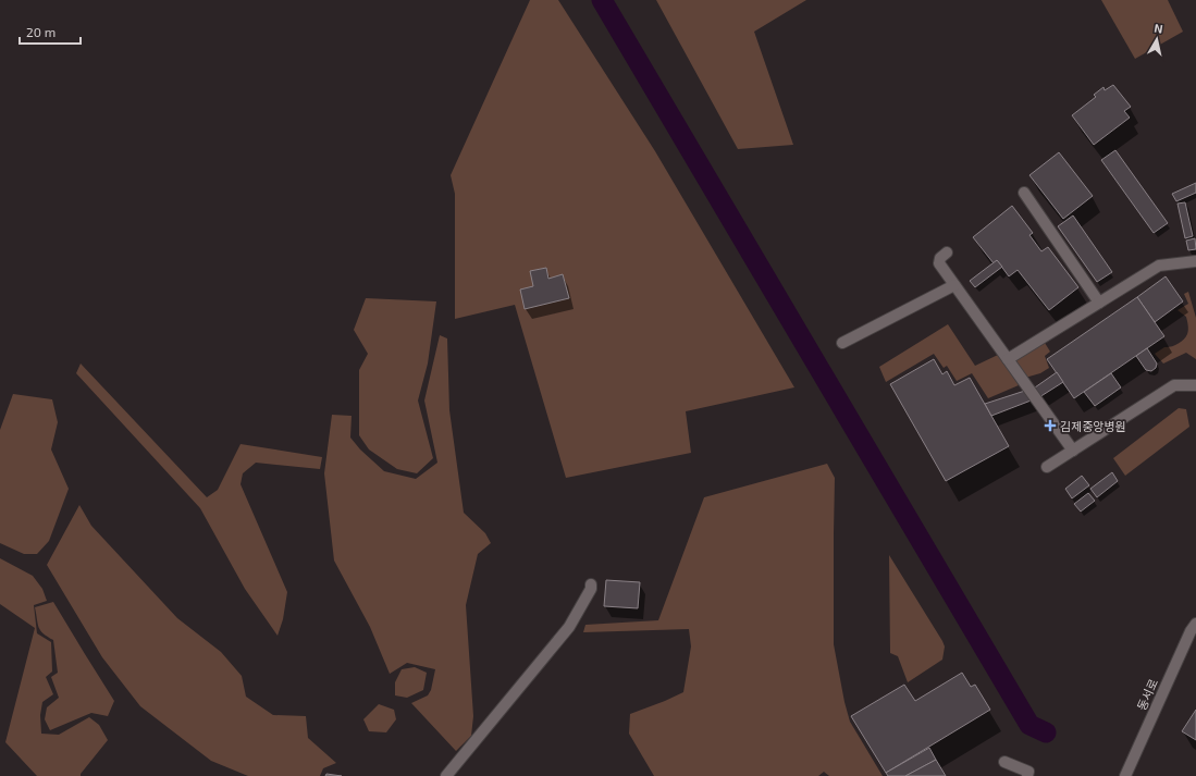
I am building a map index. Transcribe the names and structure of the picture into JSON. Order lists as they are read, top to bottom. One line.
{"streets":{"main road":["동서로"]},"places":{"health":["김제중앙병원"]},"scale_bar":"20 m","north":"top"}
